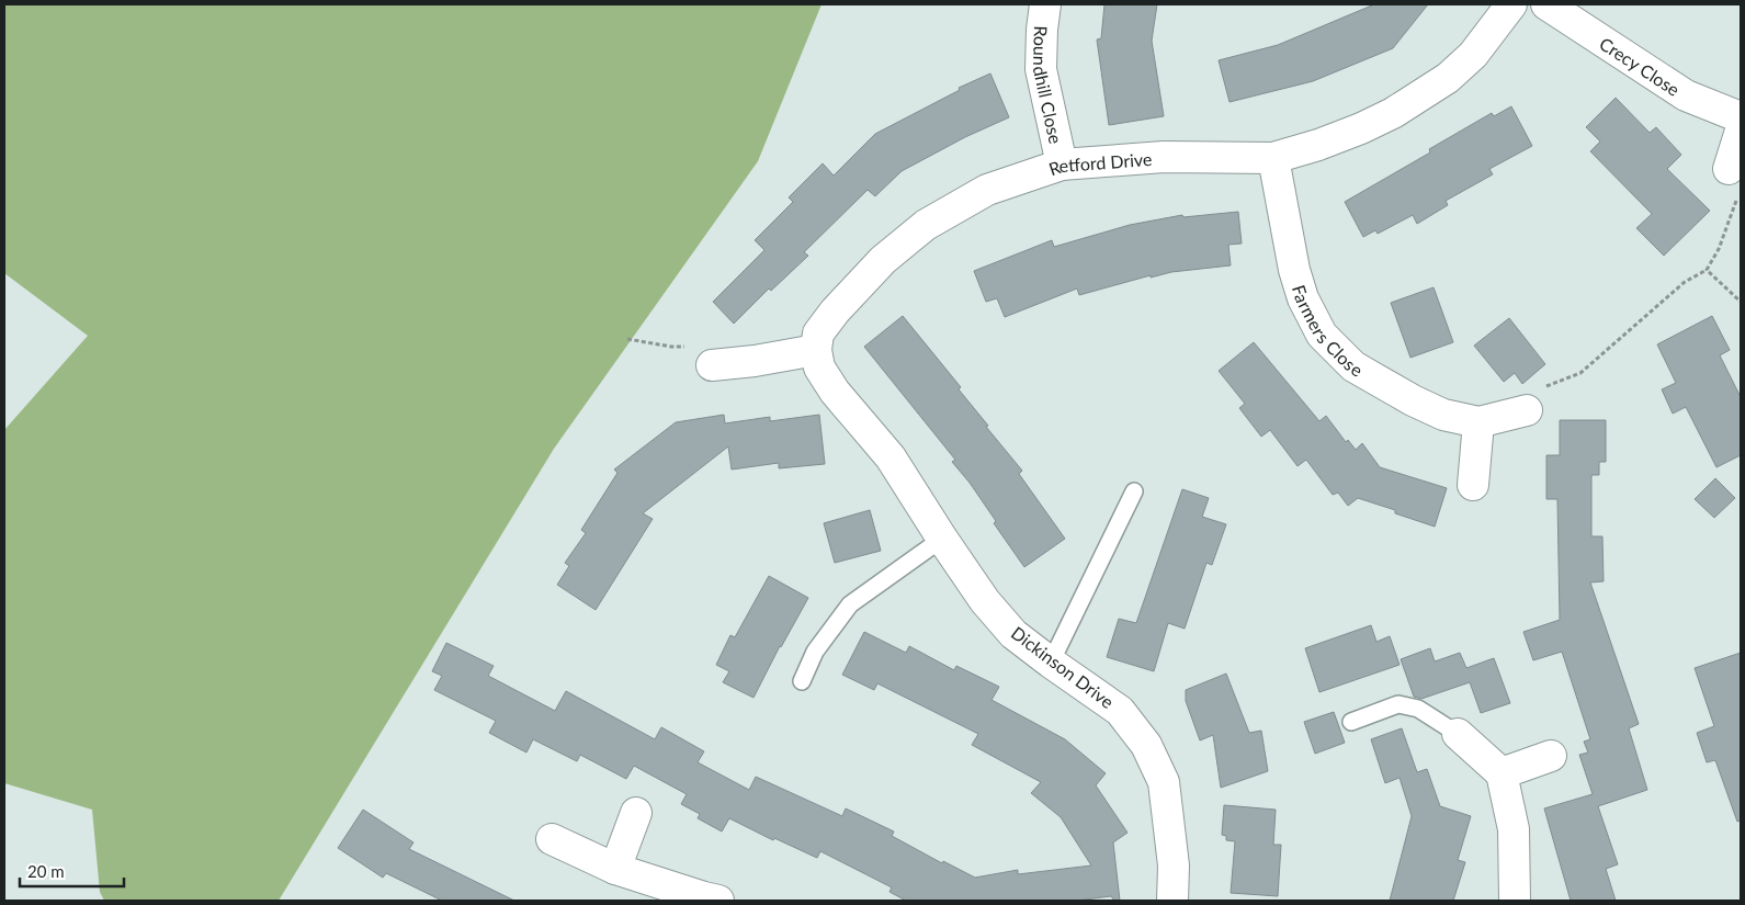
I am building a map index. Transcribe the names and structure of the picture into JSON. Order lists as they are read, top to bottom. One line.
{"streets":{"street":["Crecy Close","Roundhill Close","Retford Drive","Farmers Close","Dickinson Drive"]},"crossings":[["Roundhill Close","Retford Drive"],["Retford Drive","Farmers Close"],["Retford Drive","Dickinson Drive"]],"scale_bar":"20 m"}
